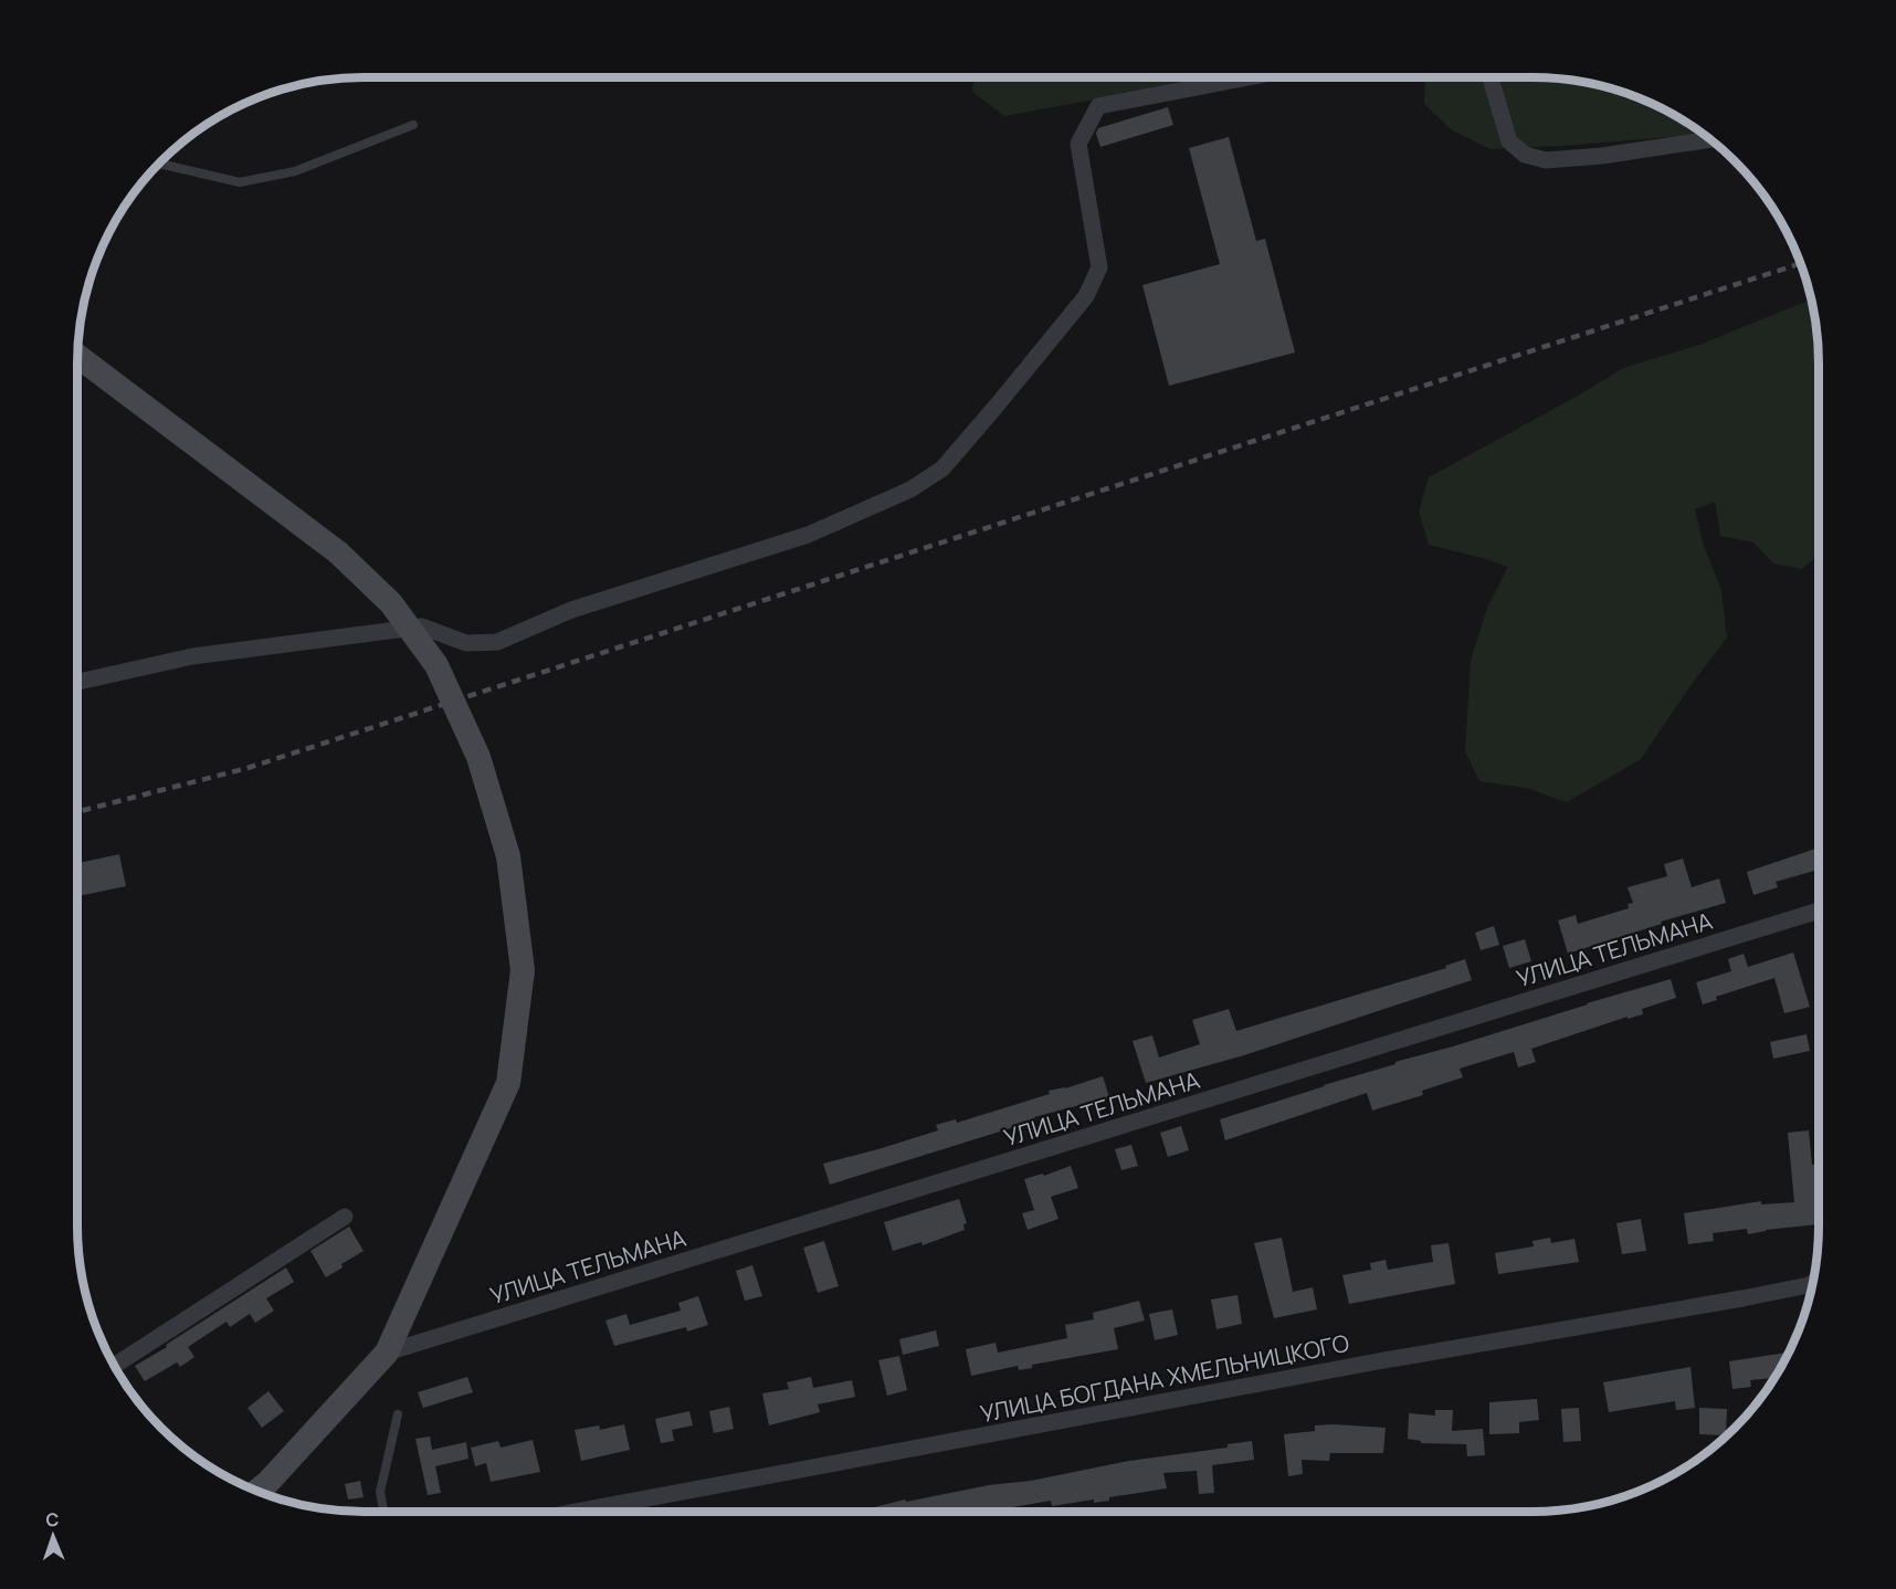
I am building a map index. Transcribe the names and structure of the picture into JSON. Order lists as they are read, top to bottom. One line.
{"streets":{"street":["УЛИЦА ТЕЛЬМАНА","УЛИЦА БОГДАНА ХМЕЛЬНИЦКОГО"]},"north":"top"}
